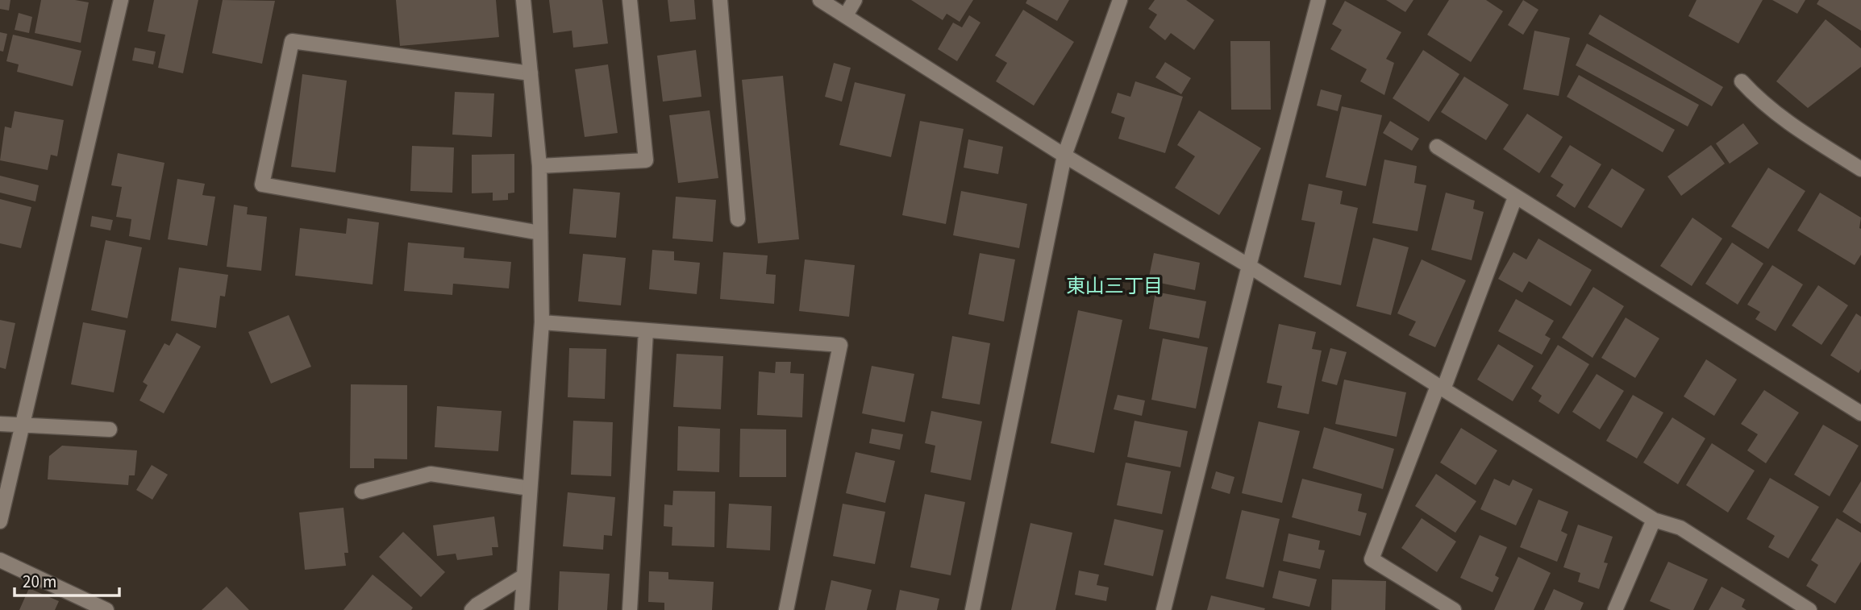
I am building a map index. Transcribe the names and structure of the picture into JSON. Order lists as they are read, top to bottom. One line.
{"districts":["東山三丁目"],"scale_bar":"20 m"}
